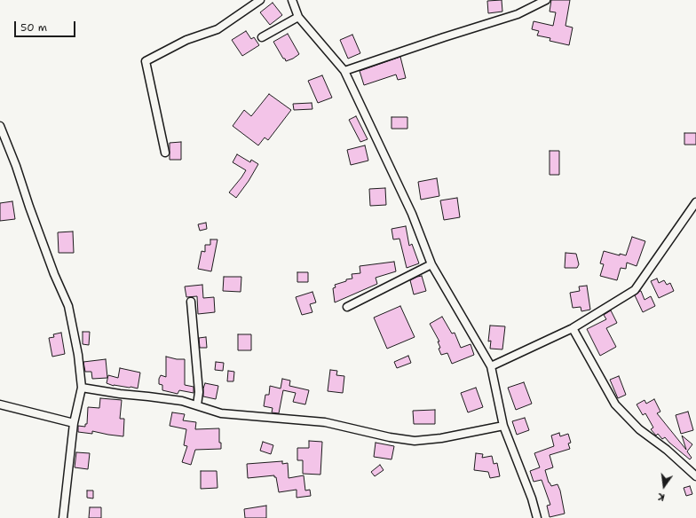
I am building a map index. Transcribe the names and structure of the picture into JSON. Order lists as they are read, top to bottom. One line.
{"scale_bar":"50 m","north":"bottom"}
